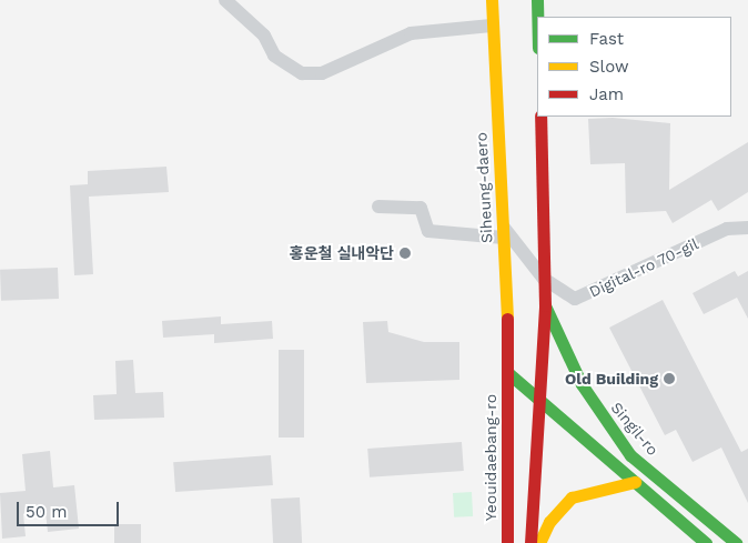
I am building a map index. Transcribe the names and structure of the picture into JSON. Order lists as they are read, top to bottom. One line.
{"streets":{"main road":["Siheung-daero","Singil-ro","Yeouidaebang-ro"],"street":["Digital-ro 70-gil"]},"crossings":[["Siheung-daero","Digital-ro 70-gil"],["Siheung-daero","Yeouidaebang-ro"]],"places":["홍운철 실내악단","Old Building"],"legend":["Fast","Slow","Jam"],"scale_bar":"50 m"}
